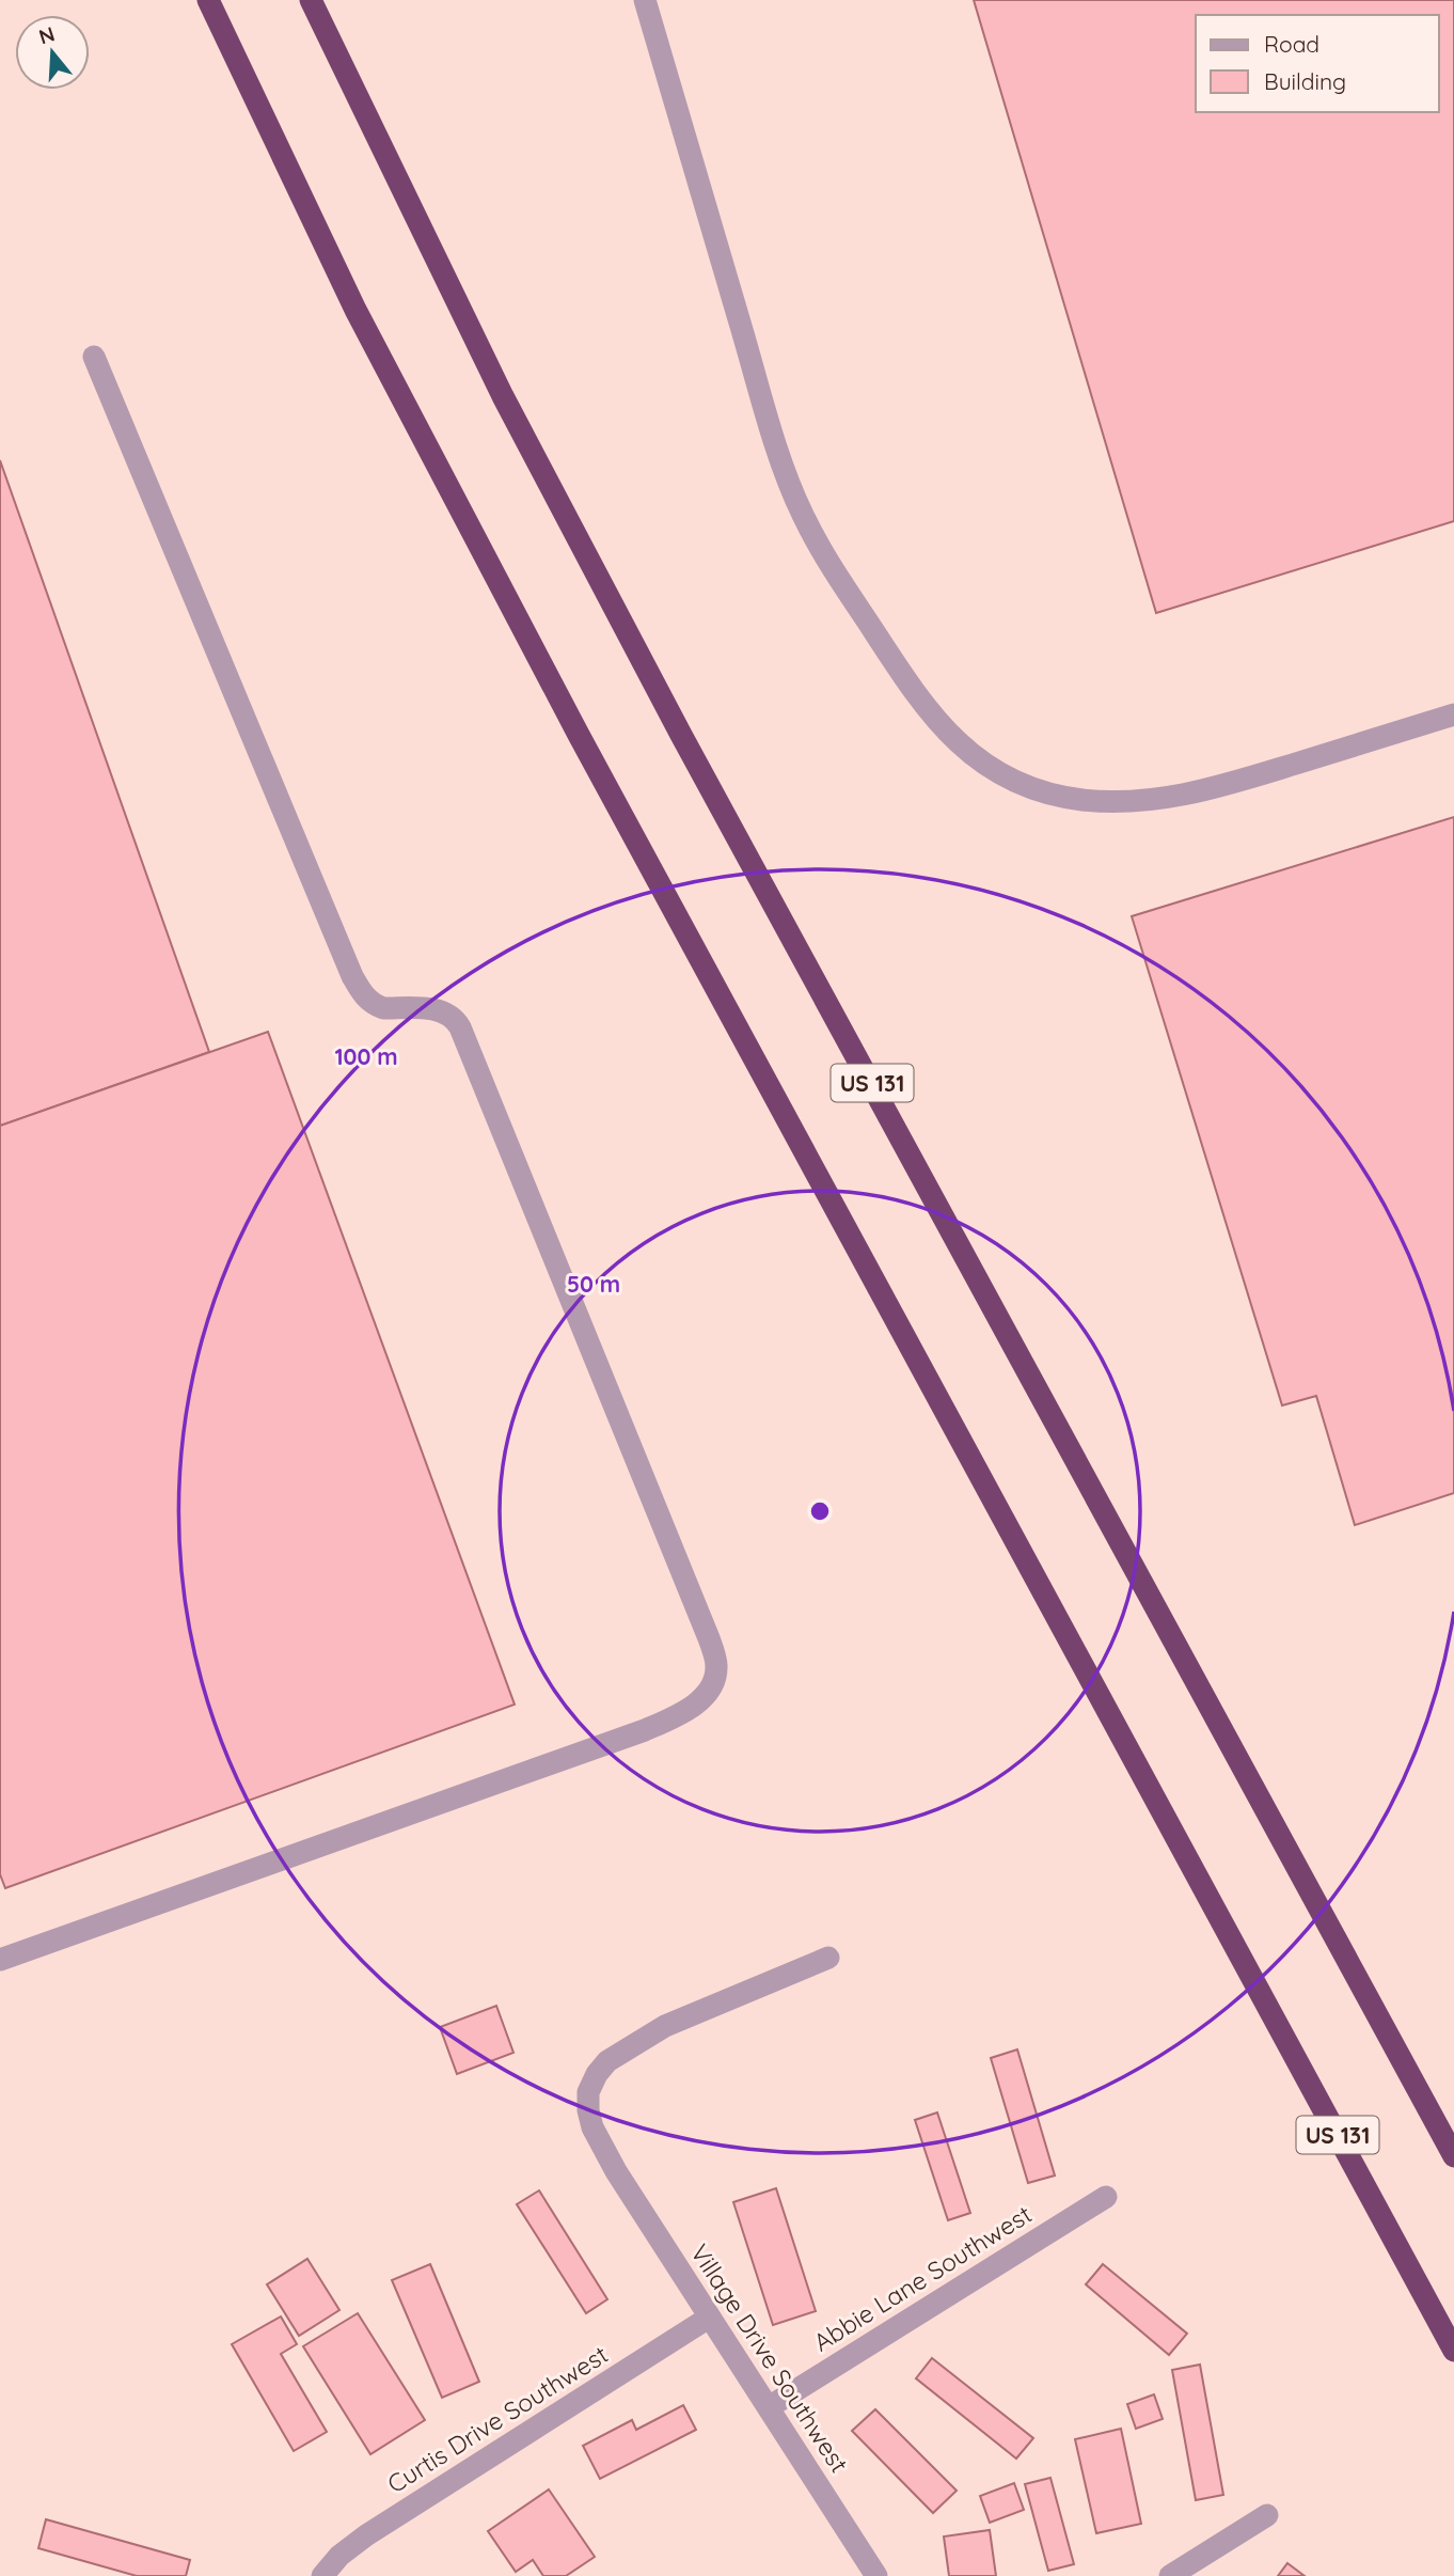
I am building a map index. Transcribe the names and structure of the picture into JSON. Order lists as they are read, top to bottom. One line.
{"streets":{"highway":["US 131"],"street":["Abbie Lane Southwest","Village Drive Southwest","Curtis Drive Southwest"]},"crossings":[["Abbie Lane Southwest","Village Drive Southwest"],["Village Drive Southwest","Curtis Drive Southwest"]],"legend":["Road","Building"],"north":"top","rings":["100 m","50 m"]}
